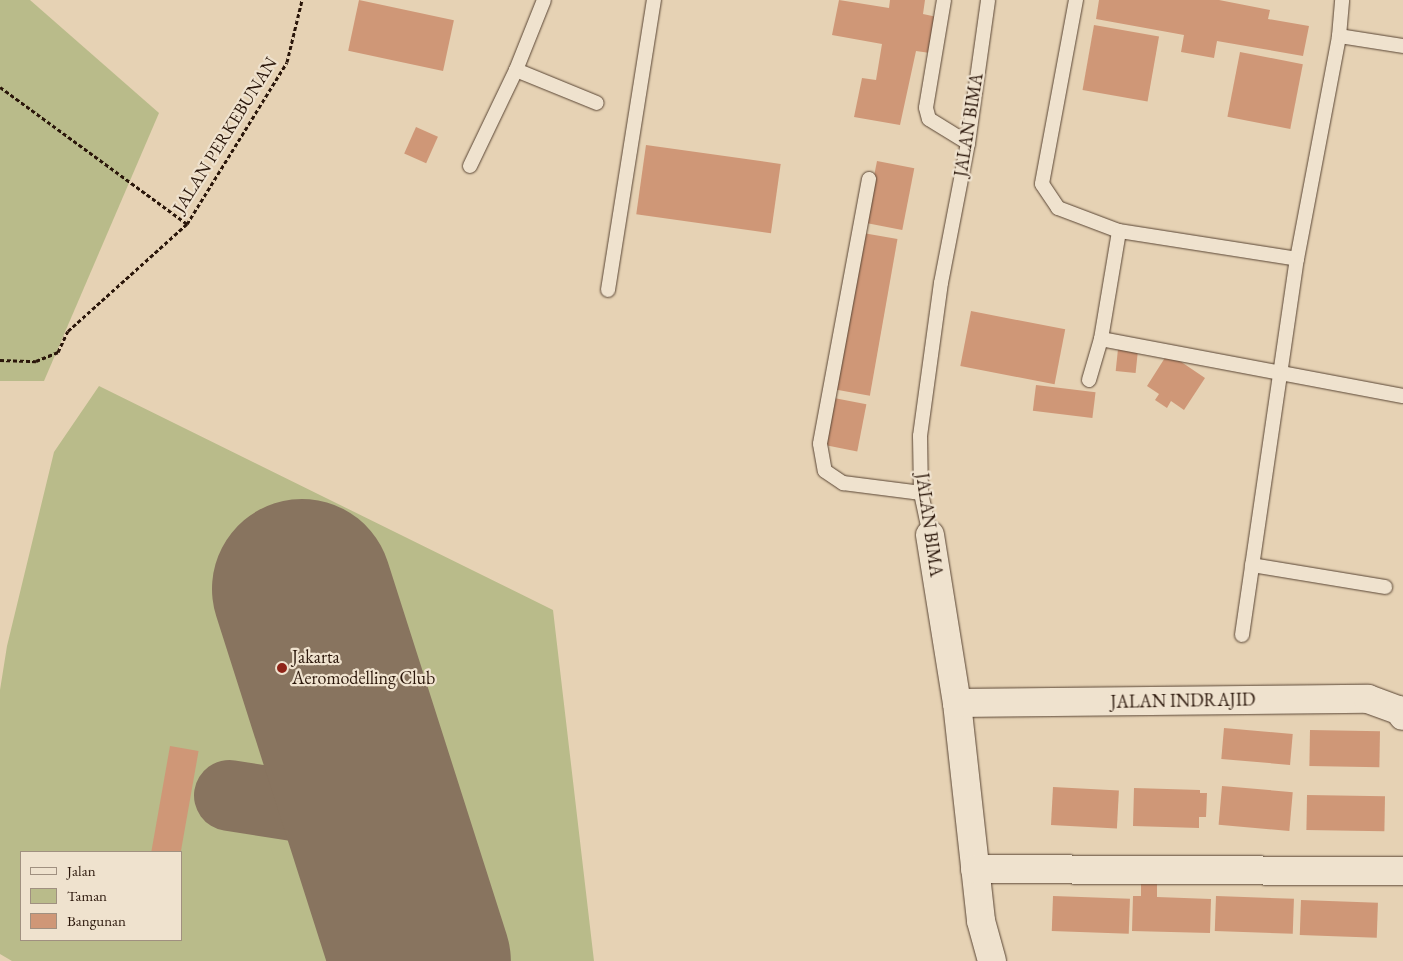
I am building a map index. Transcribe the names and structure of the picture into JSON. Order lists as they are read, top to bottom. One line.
{"streets":{"street":["JALAN BIMA","JALAN INDRAJID"],"path":["JALAN PERKEBUNAN"]},"crossings":[["JALAN BIMA","JALAN INDRAJID"]],"places":["Jakarta Aeromodelling Club"],"legend":["Jalan","Taman","Bangunan"]}
